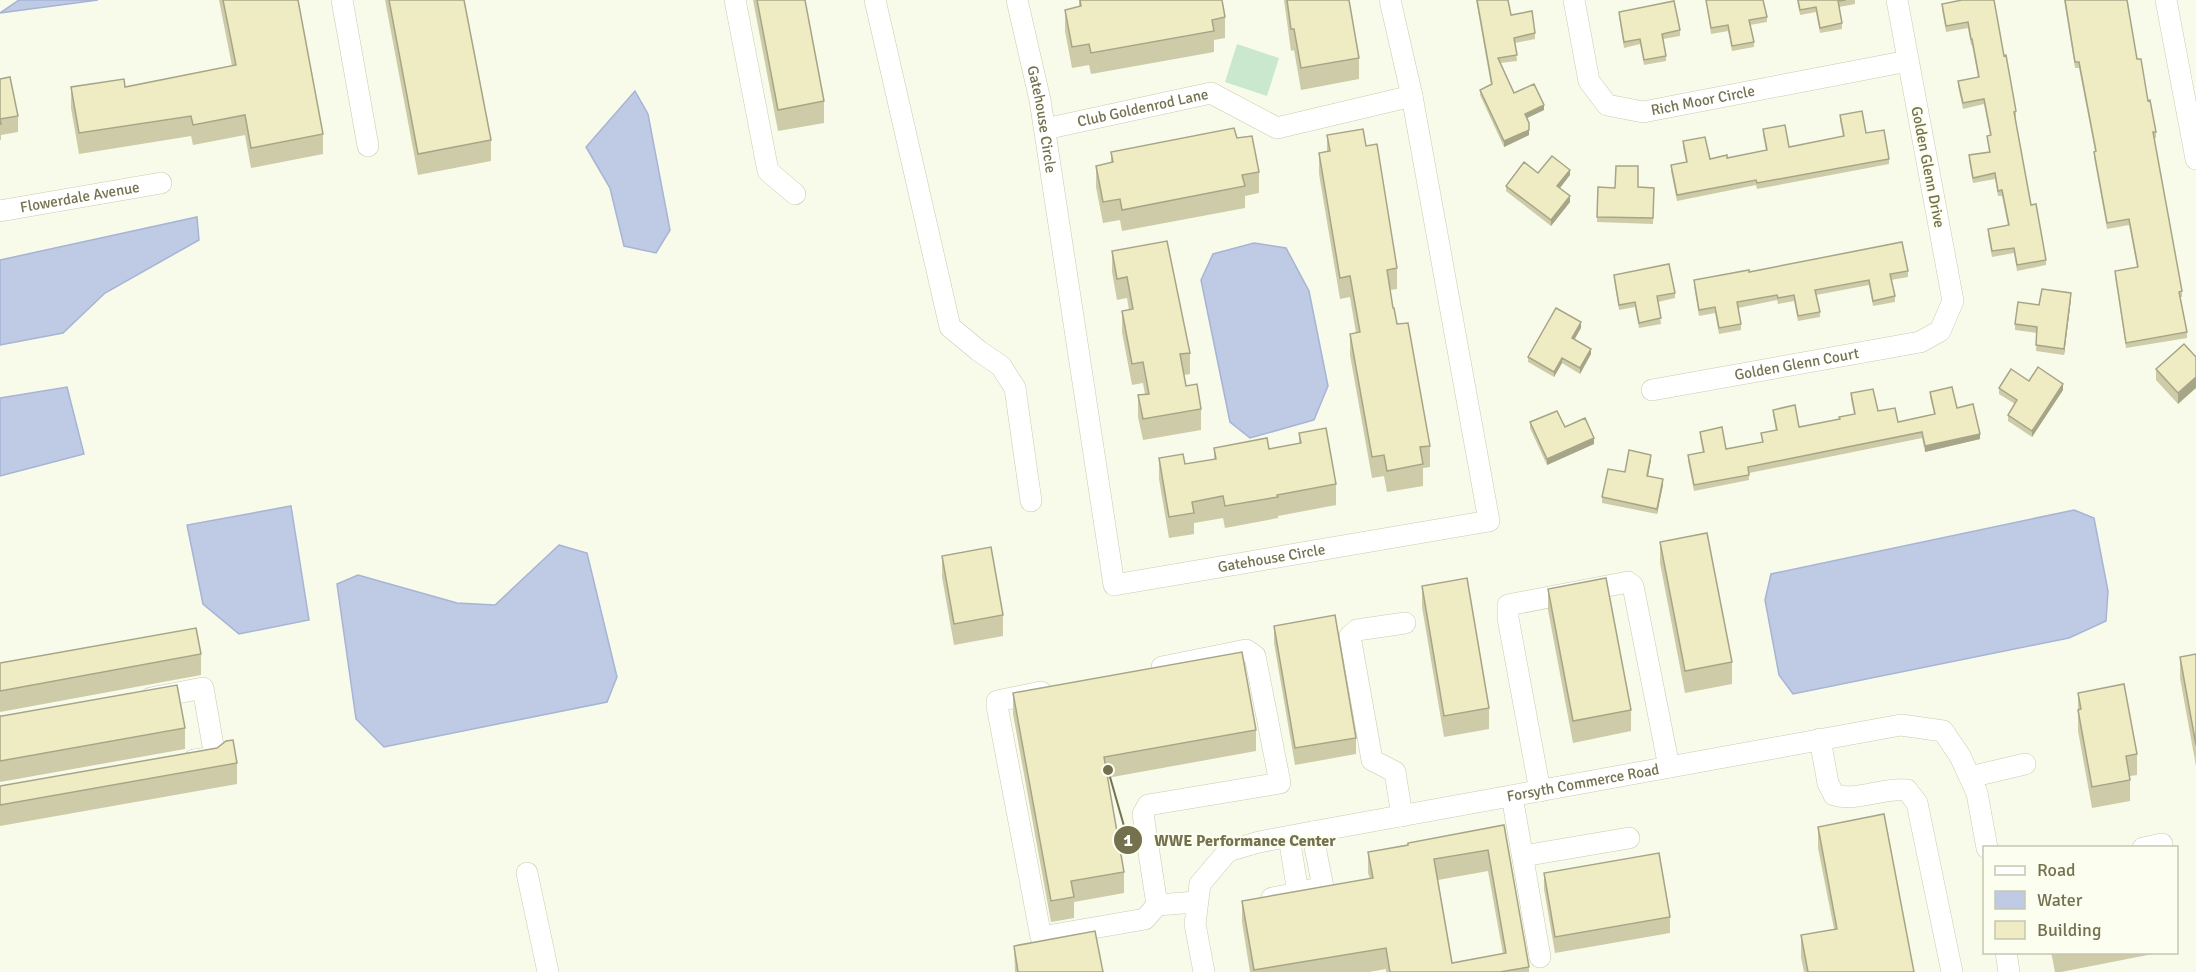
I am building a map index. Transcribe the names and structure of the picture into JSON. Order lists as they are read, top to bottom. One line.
{"streets":{"street":["Rich Moor Circle","Club Goldenrod Lane","Gatehouse Circle","Golden Glenn Drive","Flowerdale Avenue","Golden Glenn Court","Forsyth Commerce Road"]},"crossings":[["Rich Moor Circle","Golden Glenn Drive"],["Club Goldenrod Lane","Gatehouse Circle"],["Golden Glenn Drive","Golden Glenn Court"]],"places":["WWE Performance Center"],"legend":["Road","Water","Building"]}
